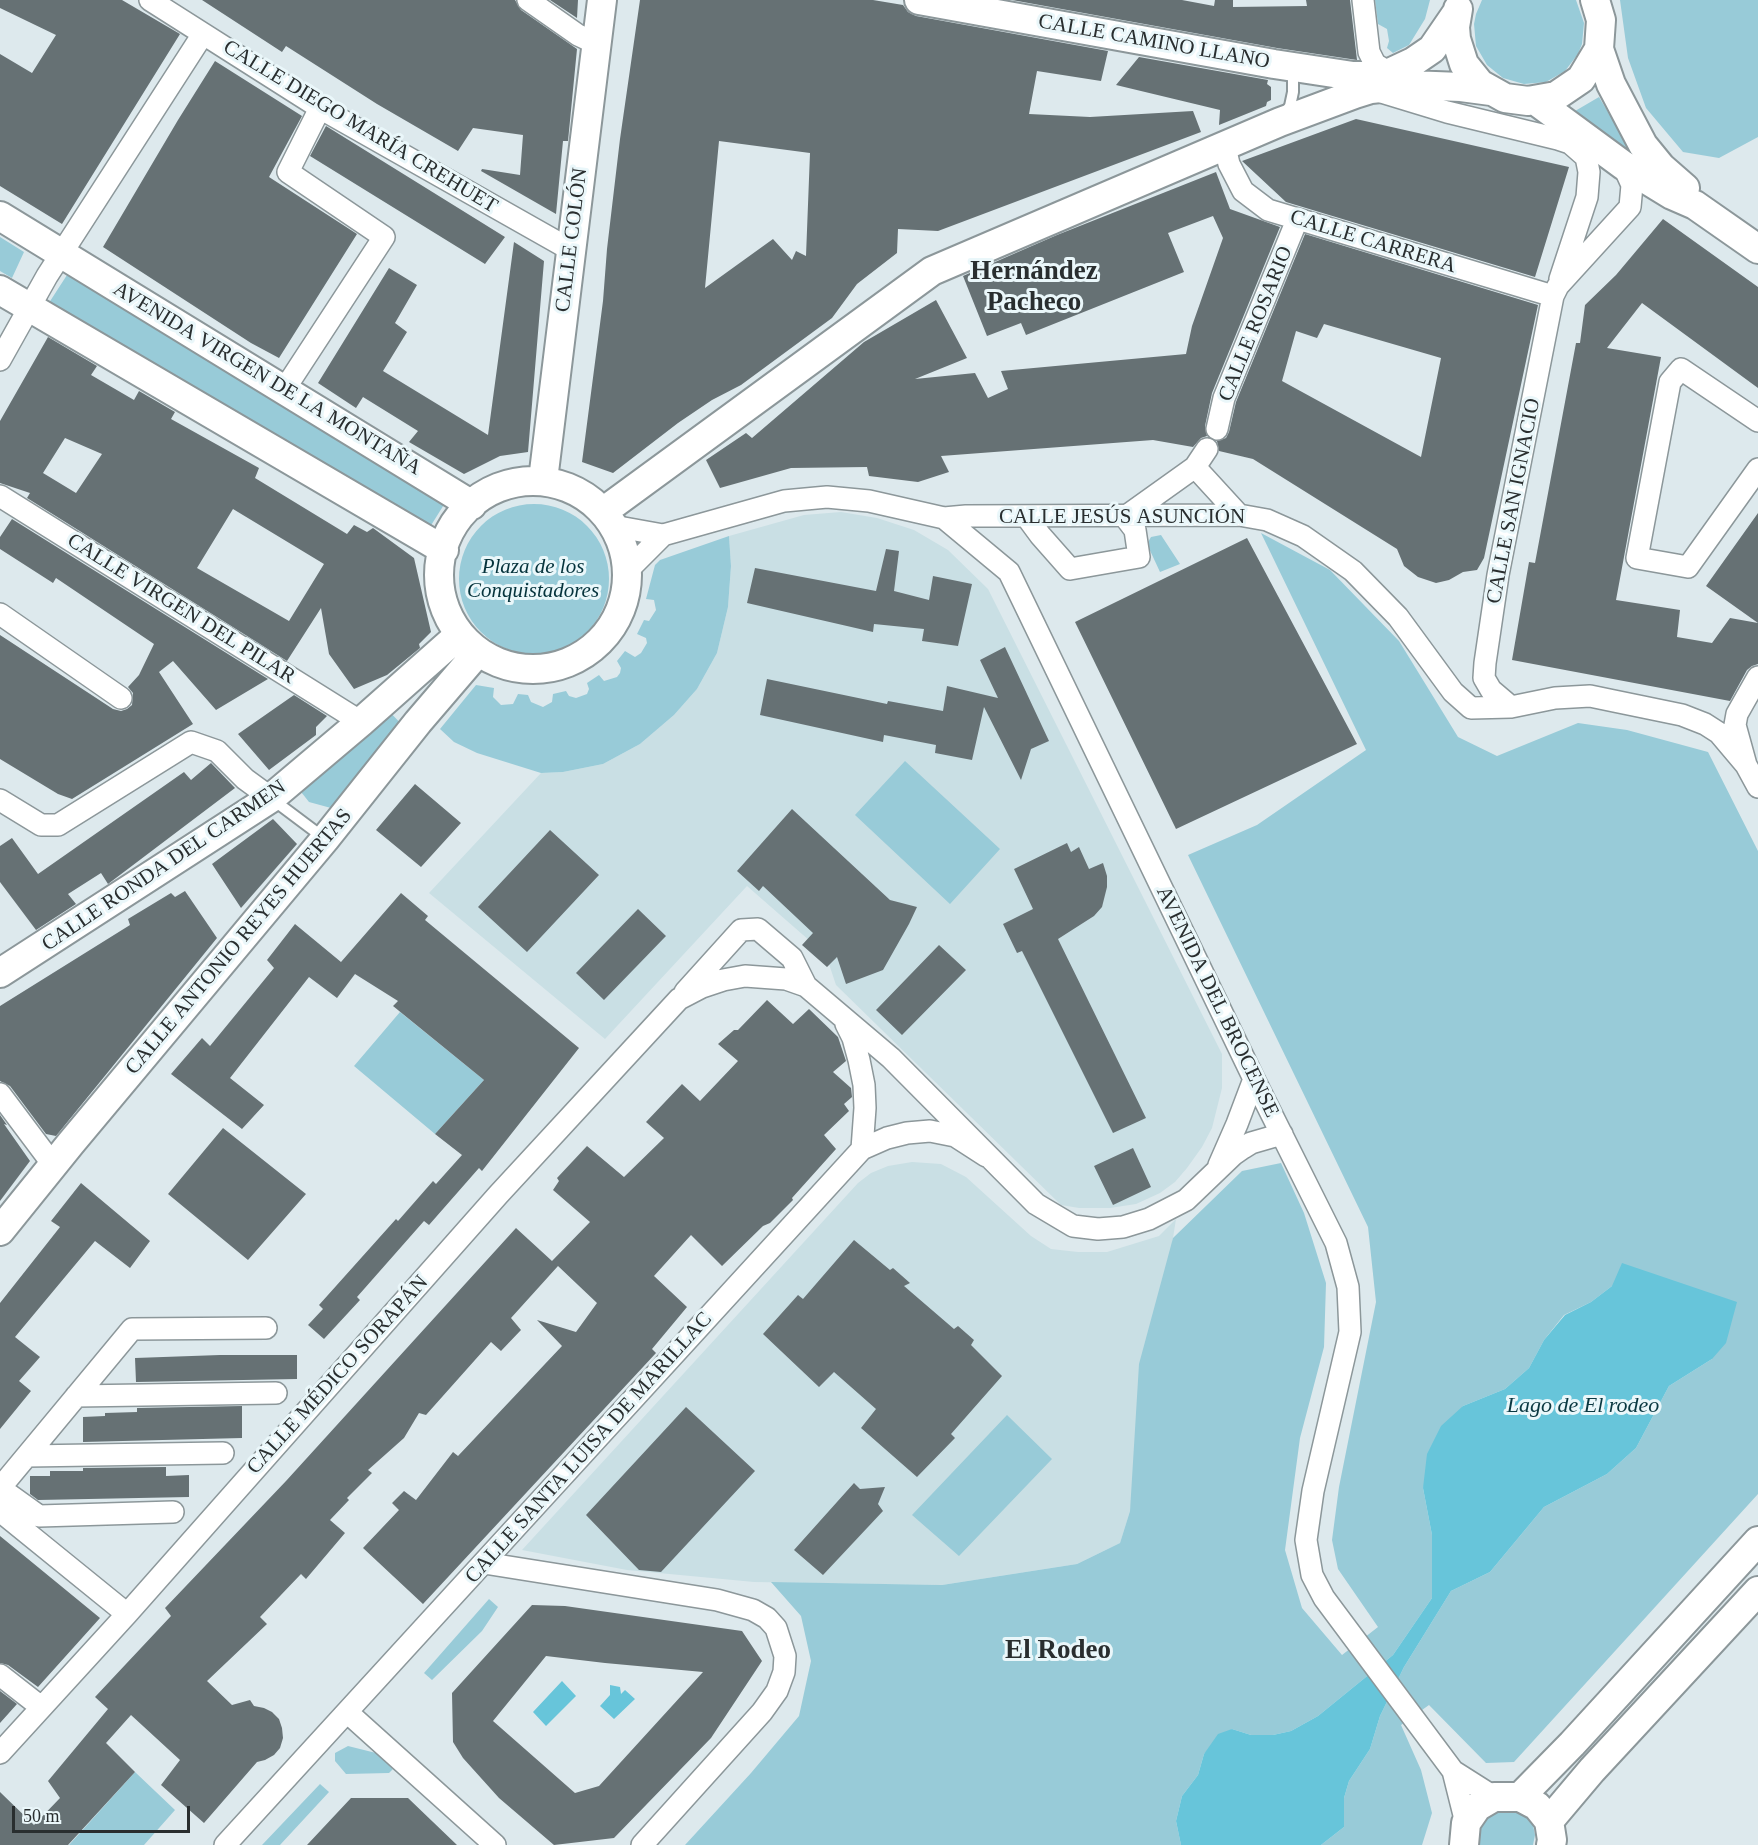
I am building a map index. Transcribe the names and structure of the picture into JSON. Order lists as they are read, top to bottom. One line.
{"streets":{"main road":["CALLE CAMINO LLANO","CALLE COLÓN","AVENIDA VIRGEN DE LA MONTAÑA","CALLE RONDA DEL CARMEN","CALLE ANTONIO REYES HUERTAS"],"street":["CALLE DIEGO MARÍA CREHUET","CALLE CARRERA","CALLE ROSARIO","CALLE SAN IGNACIO","CALLE JESÚS ASUNCIÓN","CALLE VIRGEN DEL PILAR","AVENIDA DEL BROCENSE","CALLE MÉDICO SORAPÁN","CALLE SANTA LUISA DE MARILLAC"]},"crossings":[["CALLE CAMINO LLANO","CALLE SAN IGNACIO"],["CALLE DIEGO MARÍA CREHUET","CALLE COLÓN"],["CALLE COLÓN","AVENIDA VIRGEN DE LA MONTAÑA"],["CALLE COLÓN","CALLE RONDA DEL CARMEN"],["CALLE COLÓN","CALLE ANTONIO REYES HUERTAS"],["CALLE COLÓN","AVENIDA DEL BROCENSE"],["CALLE CARRERA","CALLE ROSARIO"],["CALLE CARRERA","CALLE SAN IGNACIO"],["AVENIDA VIRGEN DE LA MONTAÑA","CALLE RONDA DEL CARMEN"],["AVENIDA VIRGEN DE LA MONTAÑA","CALLE ANTONIO REYES HUERTAS"],["AVENIDA VIRGEN DE LA MONTAÑA","AVENIDA DEL BROCENSE"],["CALLE SAN IGNACIO","CALLE JESÚS ASUNCIÓN"],["CALLE JESÚS ASUNCIÓN","AVENIDA DEL BROCENSE"],["CALLE VIRGEN DEL PILAR","CALLE RONDA DEL CARMEN"],["CALLE RONDA DEL CARMEN","CALLE ANTONIO REYES HUERTAS"],["CALLE RONDA DEL CARMEN","AVENIDA DEL BROCENSE"],["CALLE ANTONIO REYES HUERTAS","AVENIDA DEL BROCENSE"]],"districts":["Hernández Pacheco","El Rodeo"],"water":["Lago de El rodeo"],"parks":["Plaza de los Conquistadores"],"scale_bar":"50 m"}
